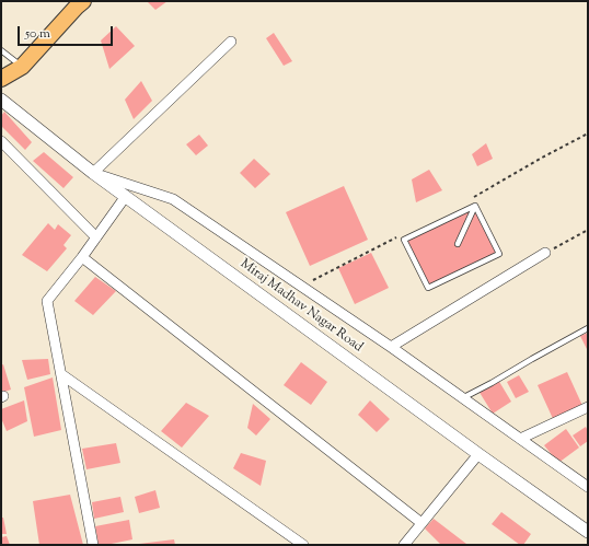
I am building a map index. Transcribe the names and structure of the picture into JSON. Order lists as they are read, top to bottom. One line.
{"streets":{"street":["Miraj Madhav Nagar Road"]},"scale_bar":"50 m"}
